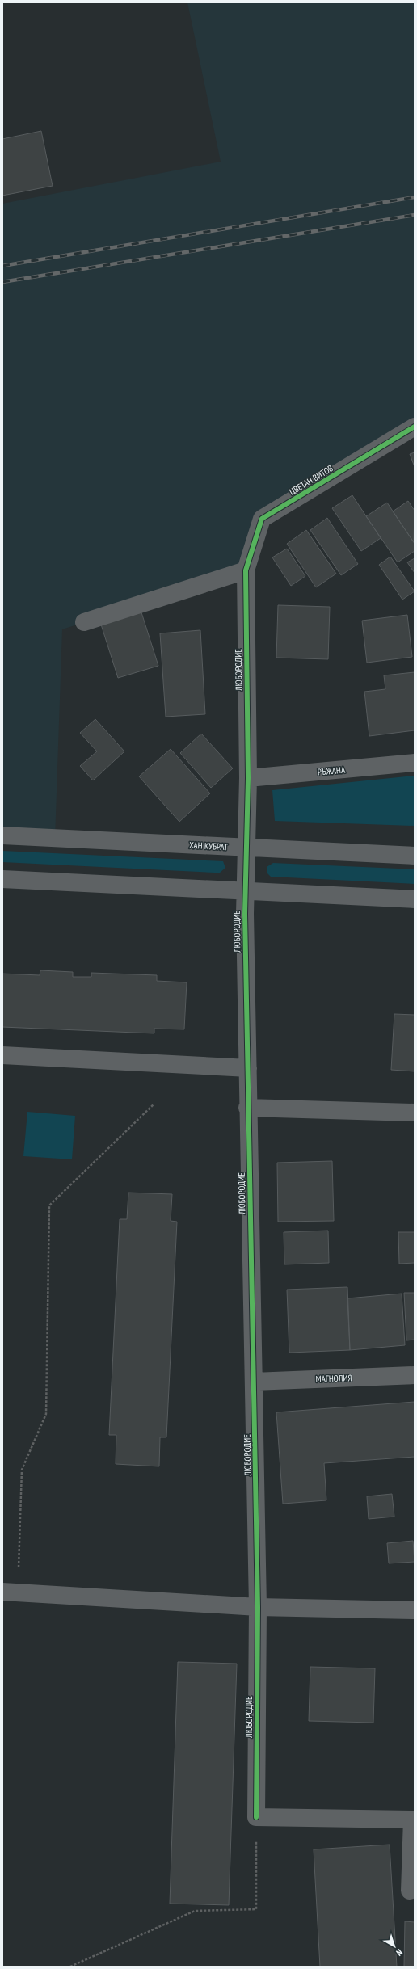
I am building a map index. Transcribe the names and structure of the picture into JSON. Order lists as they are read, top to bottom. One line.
{"streets":{"street":["ЦВЕТАН ВИТОВ","ЛЮБОРОДИЕ","РЪЖАНА","ХАН КУБРАТ","МАГНОЛИЯ"]},"crossings":[["ЦВЕТАН ВИТОВ","ЛЮБОРОДИЕ"],["ЛЮБОРОДИЕ","РЪЖАНА"],["ЛЮБОРОДИЕ","ХАН КУБРАТ"],["ЛЮБОРОДИЕ","МАГНОЛИЯ"]],"north":"bottom right"}
